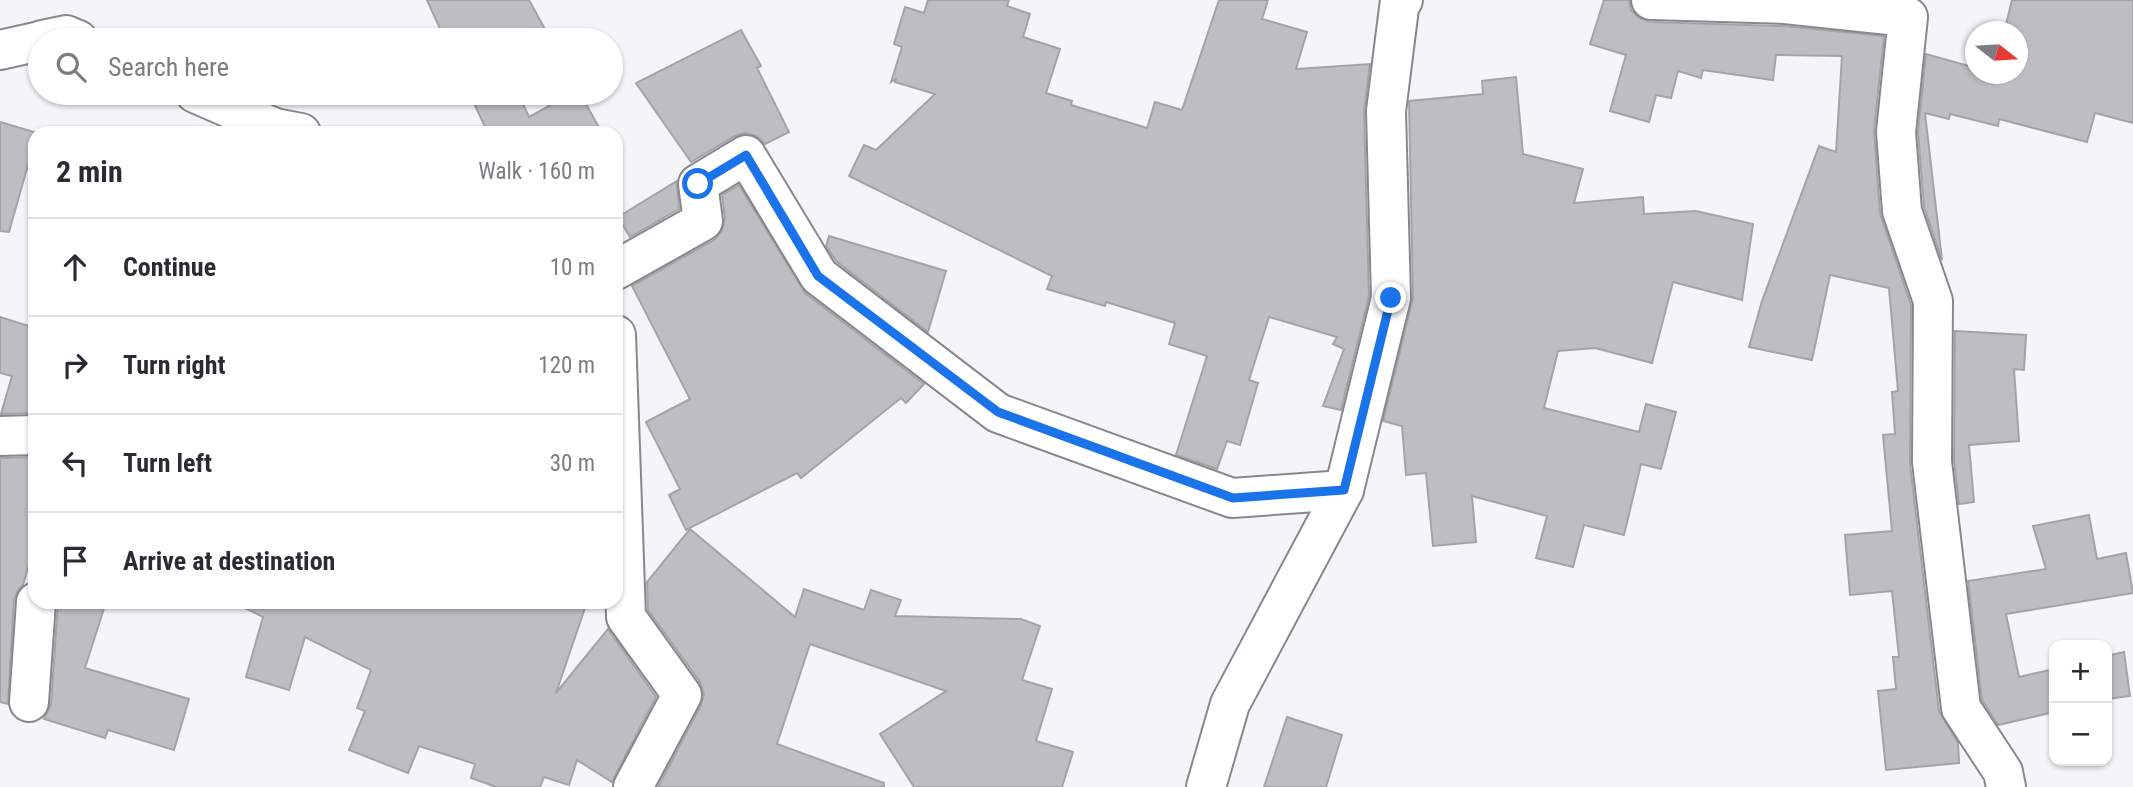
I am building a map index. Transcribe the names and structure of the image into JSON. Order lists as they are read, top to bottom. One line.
{"north":"right","page":{"search":"Search here","heading":["2 min","Walk · 160 m"],"list":[["Continue","10 m"],["Turn right","120 m"],["Turn left","30 m"],"Arrive at destination"],"map_buttons":["+","−"]}}
